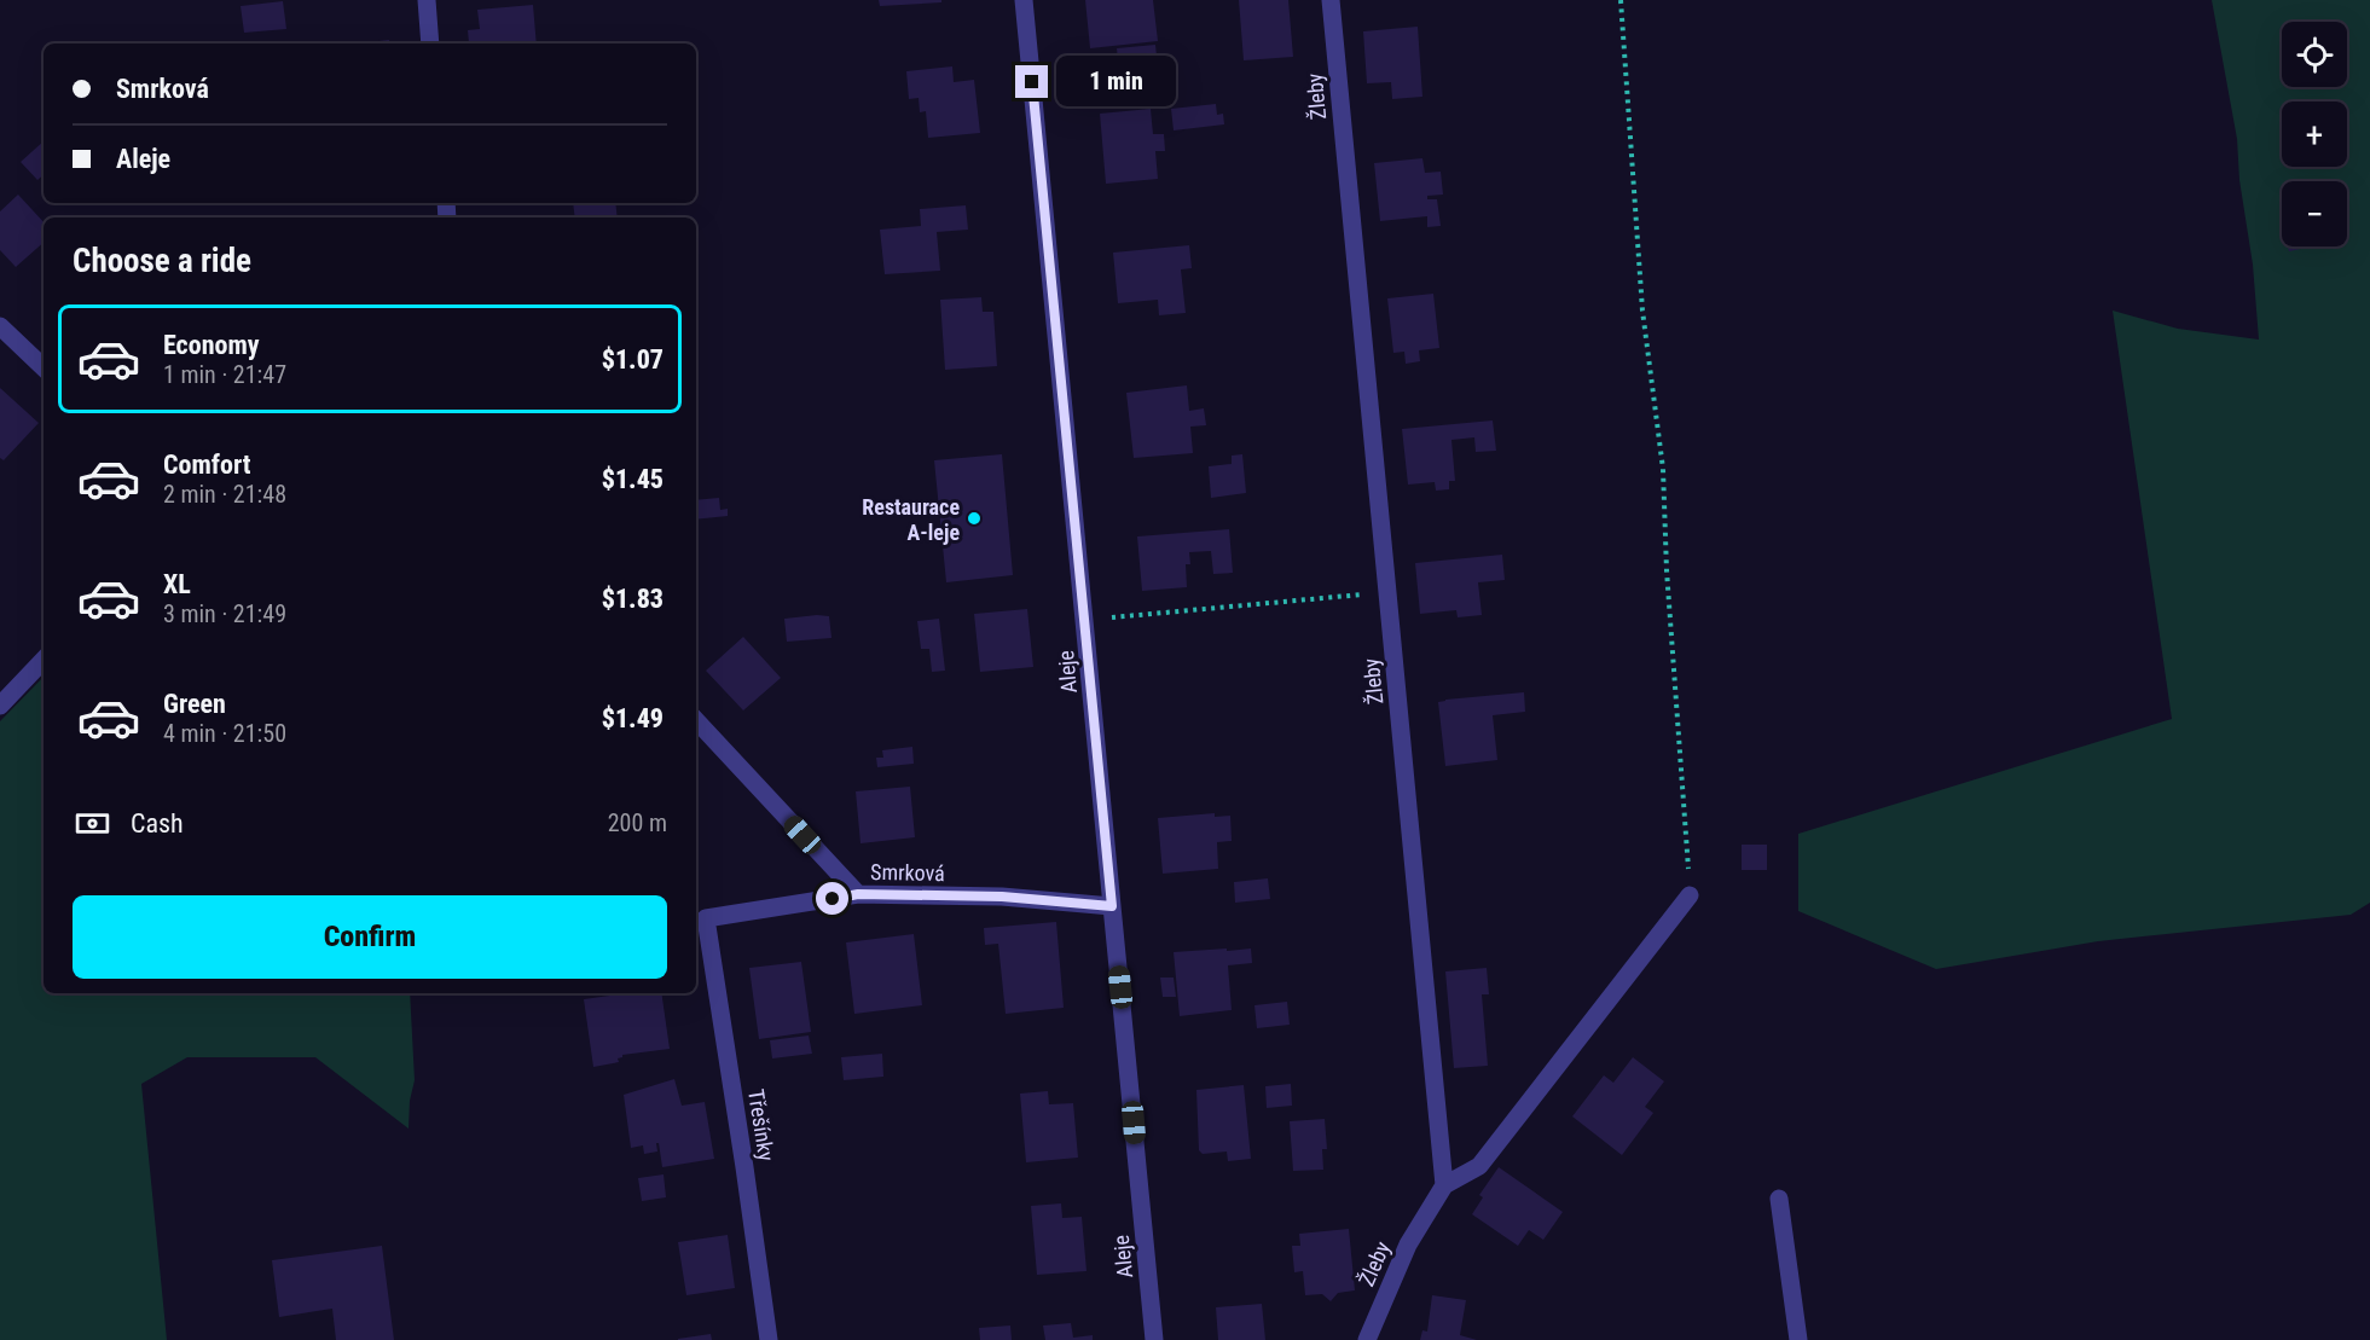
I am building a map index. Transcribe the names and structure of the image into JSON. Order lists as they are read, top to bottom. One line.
{"streets":{"street":["Žleby","Aleje","Smrková","Třešínky"]},"crossings":[["Aleje","Smrková"],["Smrková","Třešínky"]],"places":["Restaurace A-leje"],"page":{"map_buttons":["+","−"],"banner":["Smrková","Aleje"],"bubble":"1 min","heading":"Choose a ride","list":[{"name":"Economy","note":"1 min · 21:47","value":"$1.07"},{"name":"Comfort","note":"2 min · 21:48","value":"$1.45"},{"name":"XL","note":"3 min · 21:49","value":"$1.83"},{"name":"Green","note":"4 min · 21:50","value":"$1.49"}],"pay":["Cash","200 m"],"buttons":"Confirm"}}
